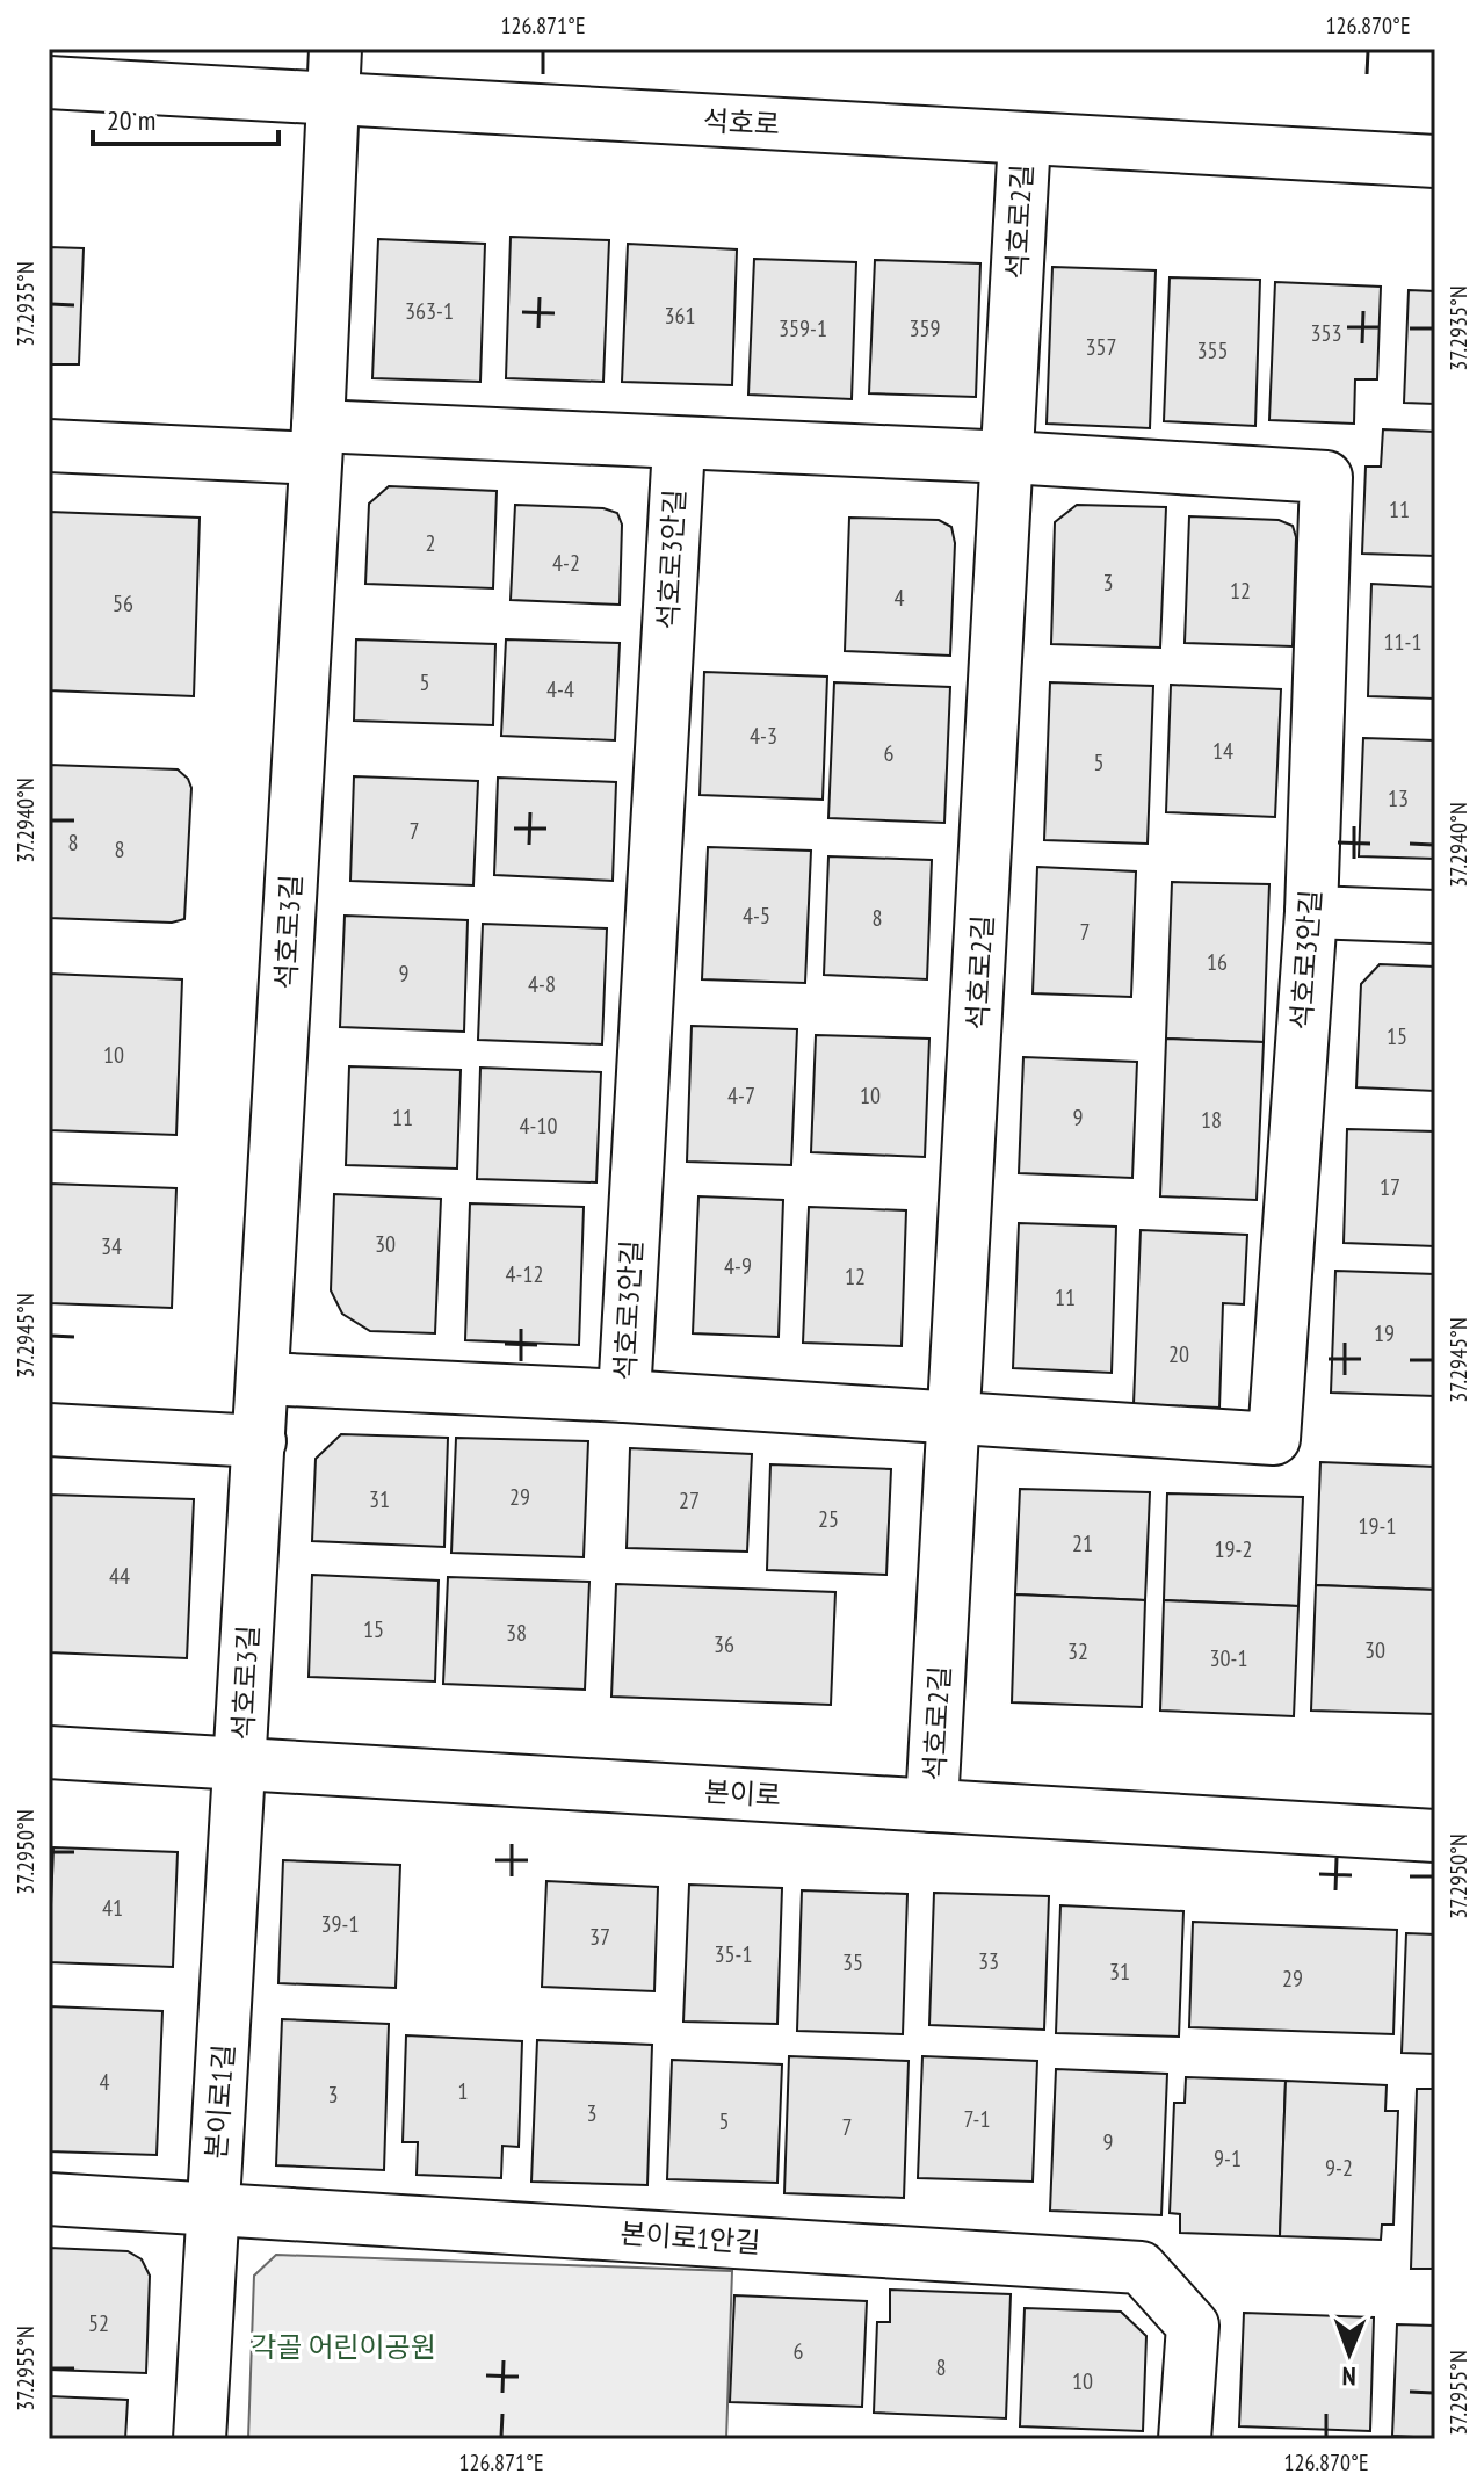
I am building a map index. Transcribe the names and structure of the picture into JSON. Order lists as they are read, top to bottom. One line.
{"streets":{"street":["석호로","석호로2길","석호로3안길","석호로3길","본이로","본이로1길","본이로1안길"]},"crossings":[["석호로","석호로2길"],["석호로","석호로3길"],["석호로2길","석호로3안길"],["석호로2길","본이로"],["석호로3안길","석호로3길"],["석호로3길","본이로"],["석호로3길","본이로1길"],["본이로","본이로1길"],["본이로1길","본이로1안길"]],"parks":["각골 어린이공원"],"house_numbers":["363-1","361","359-1","359","353","357","355","11","2","4-2","3","12","4","56","11-1","5","4-4","4-3","14","6","5","13","7","8","8","4-5","8","7","16","9","4-8","15","10","4-7","10","11","9","18","4-10","17","30","34","4-9","4-12","12","11","19","20","29","31","27","25","19-1","21","19-2","44","15","38","36","30","32","30-1","41","39-1","37","35-1","33","35","31","29","4","1","3","3","7-1","5","7","9","9-1","9-2","52","6","8","10"],"scale_bar":"20 m","north":"bottom","coordinates":["126.871°E","126.870°E","37.2935°N","37.2940°N","37.2945°N","37.2950°N","37.2955°N"]}
